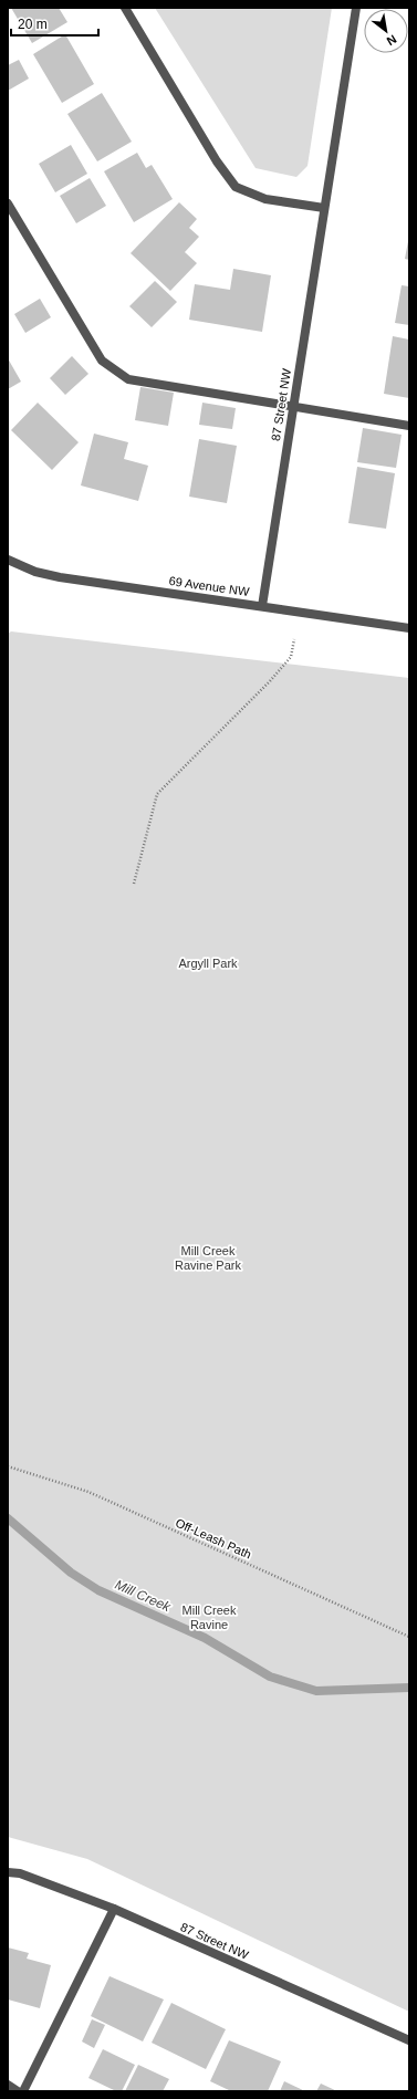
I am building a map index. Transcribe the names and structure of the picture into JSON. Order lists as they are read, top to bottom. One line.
{"streets":{"street":["87 Street NW","69 Avenue NW"],"path":["Off-Leash Path"]},"crossings":[["87 Street NW","69 Avenue NW"]],"water":["Mill Creek"],"parks":["Argyll Park","Mill Creek Ravine Park","Mill Creek Ravine"],"scale_bar":"20 m","north":"bottom right"}
